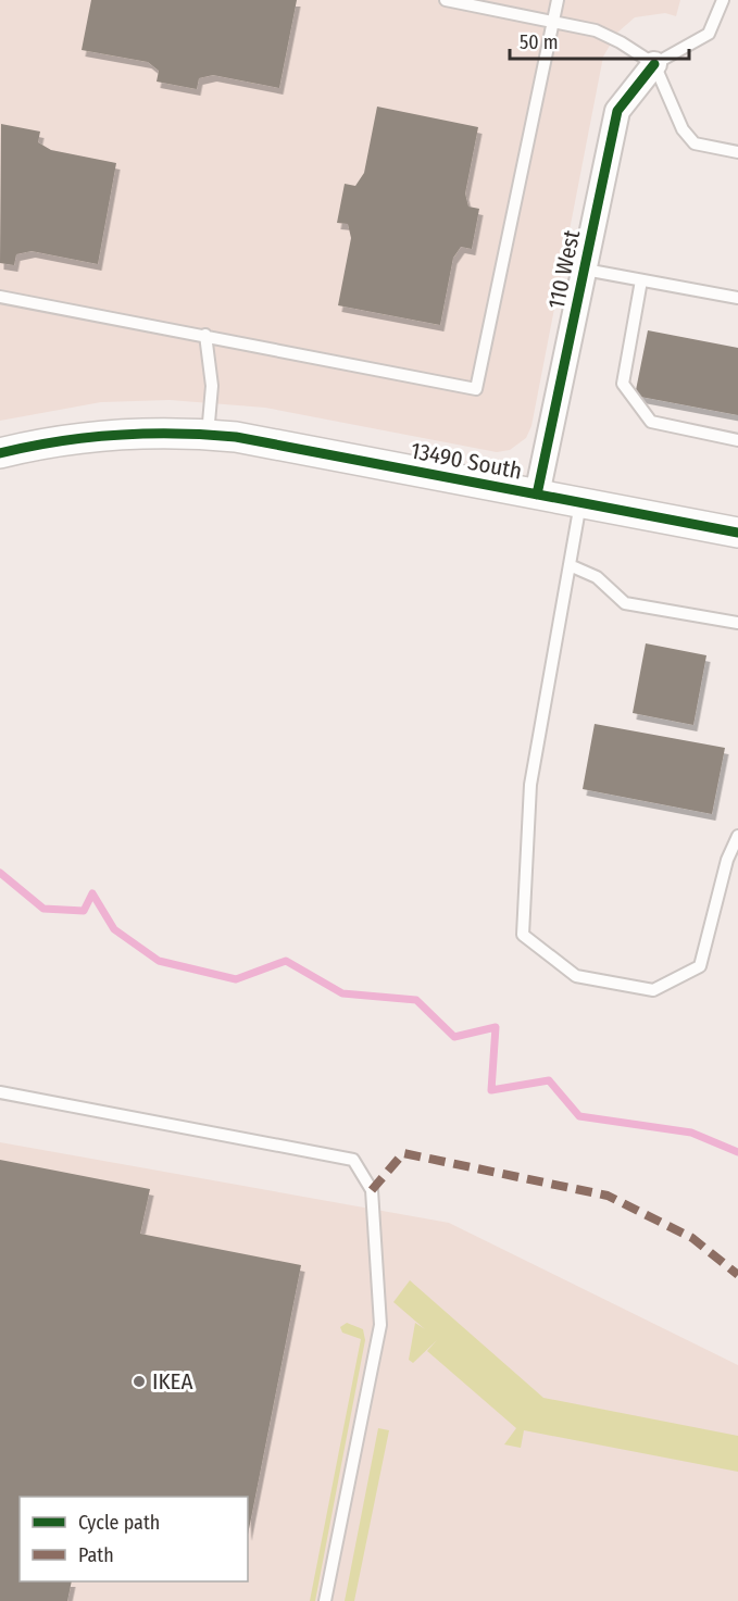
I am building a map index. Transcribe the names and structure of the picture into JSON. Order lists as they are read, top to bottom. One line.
{"streets":{"street":["110 West","13490 South"]},"crossings":[["110 West","13490 South"]],"places":["IKEA"],"legend":["Cycle path","Path"],"scale_bar":"50 m"}
